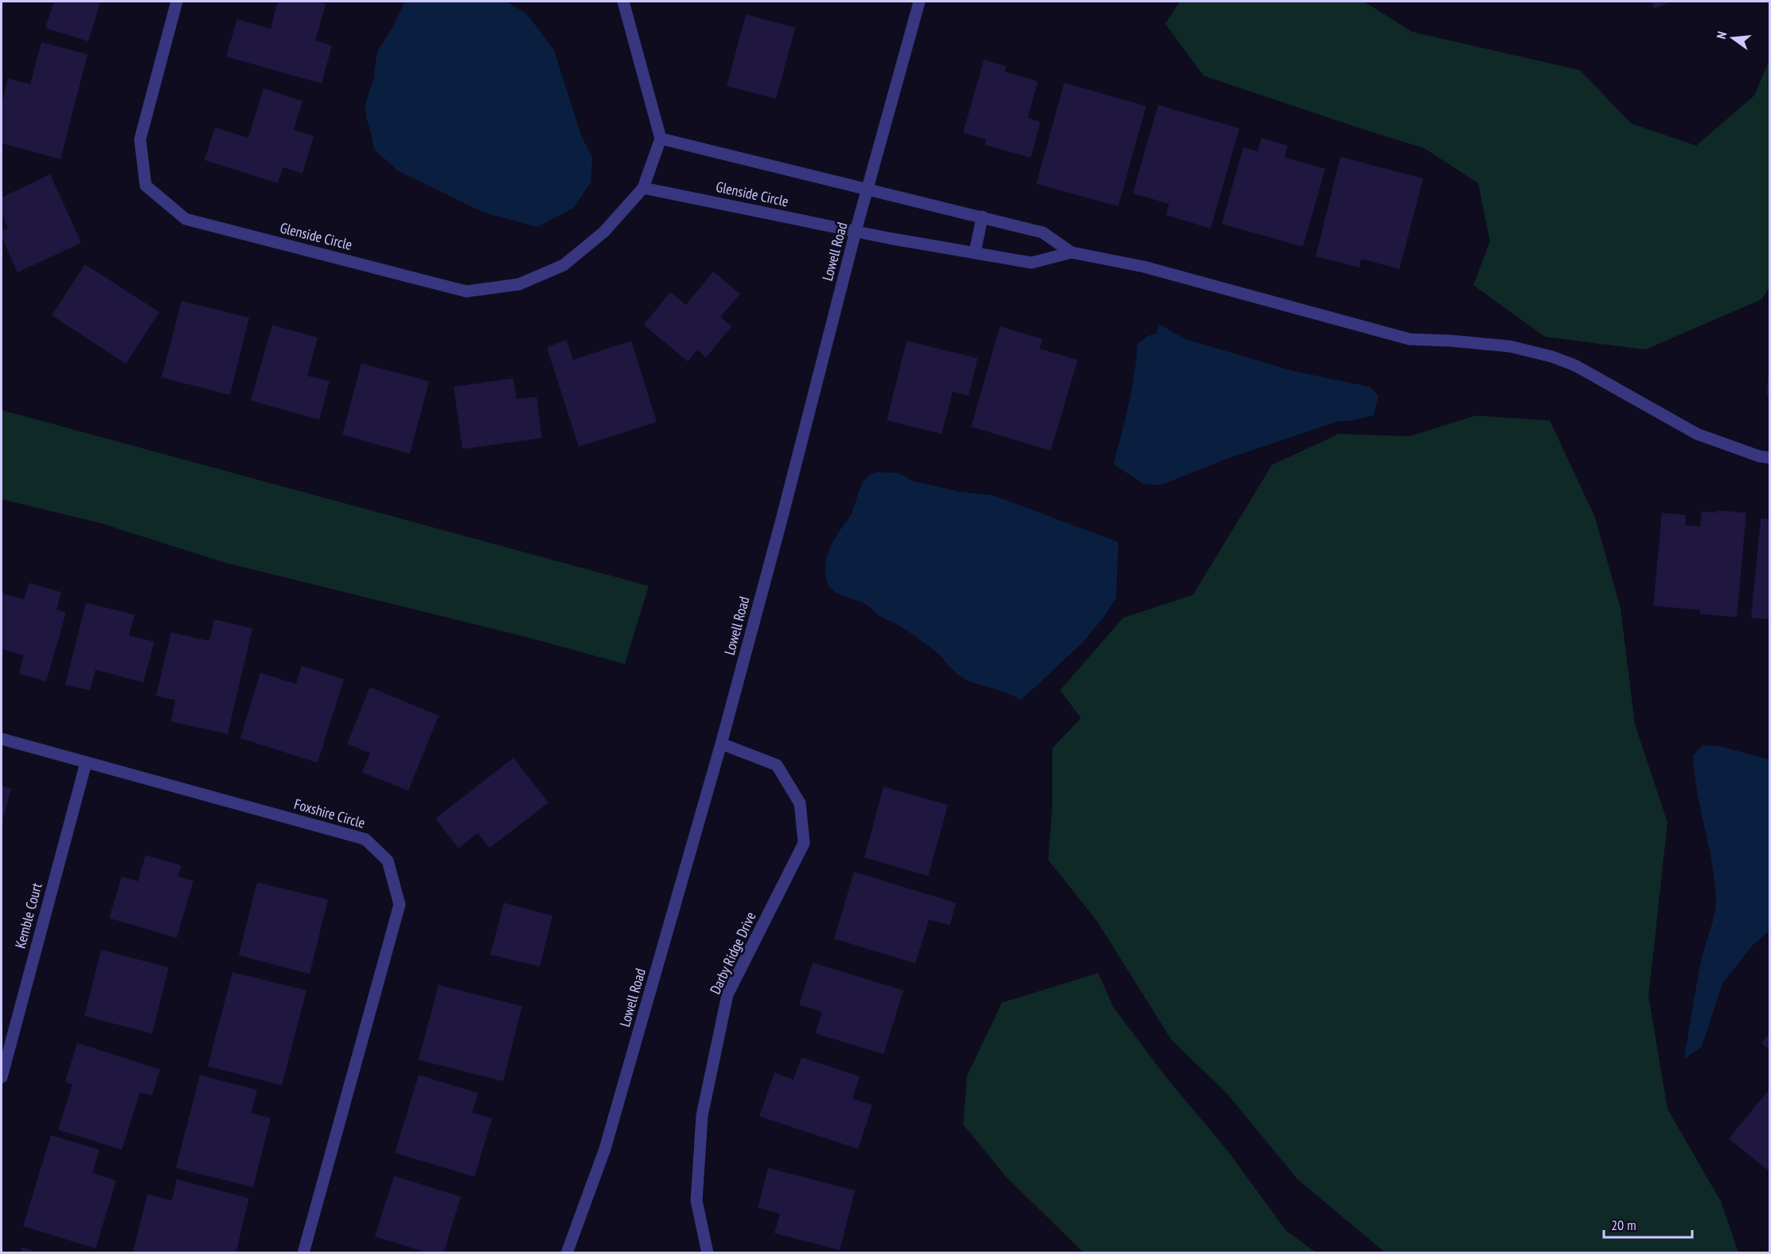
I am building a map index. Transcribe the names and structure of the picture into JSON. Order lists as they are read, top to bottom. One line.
{"streets":{"street":["Glenside Circle","Lowell Road","Foxshire Circle","Kemble Court","Darby Ridge Drive"]},"crossings":[["Glenside Circle","Lowell Road"],["Lowell Road","Darby Ridge Drive"],["Foxshire Circle","Kemble Court"]],"scale_bar":"20 m","north":"left"}
